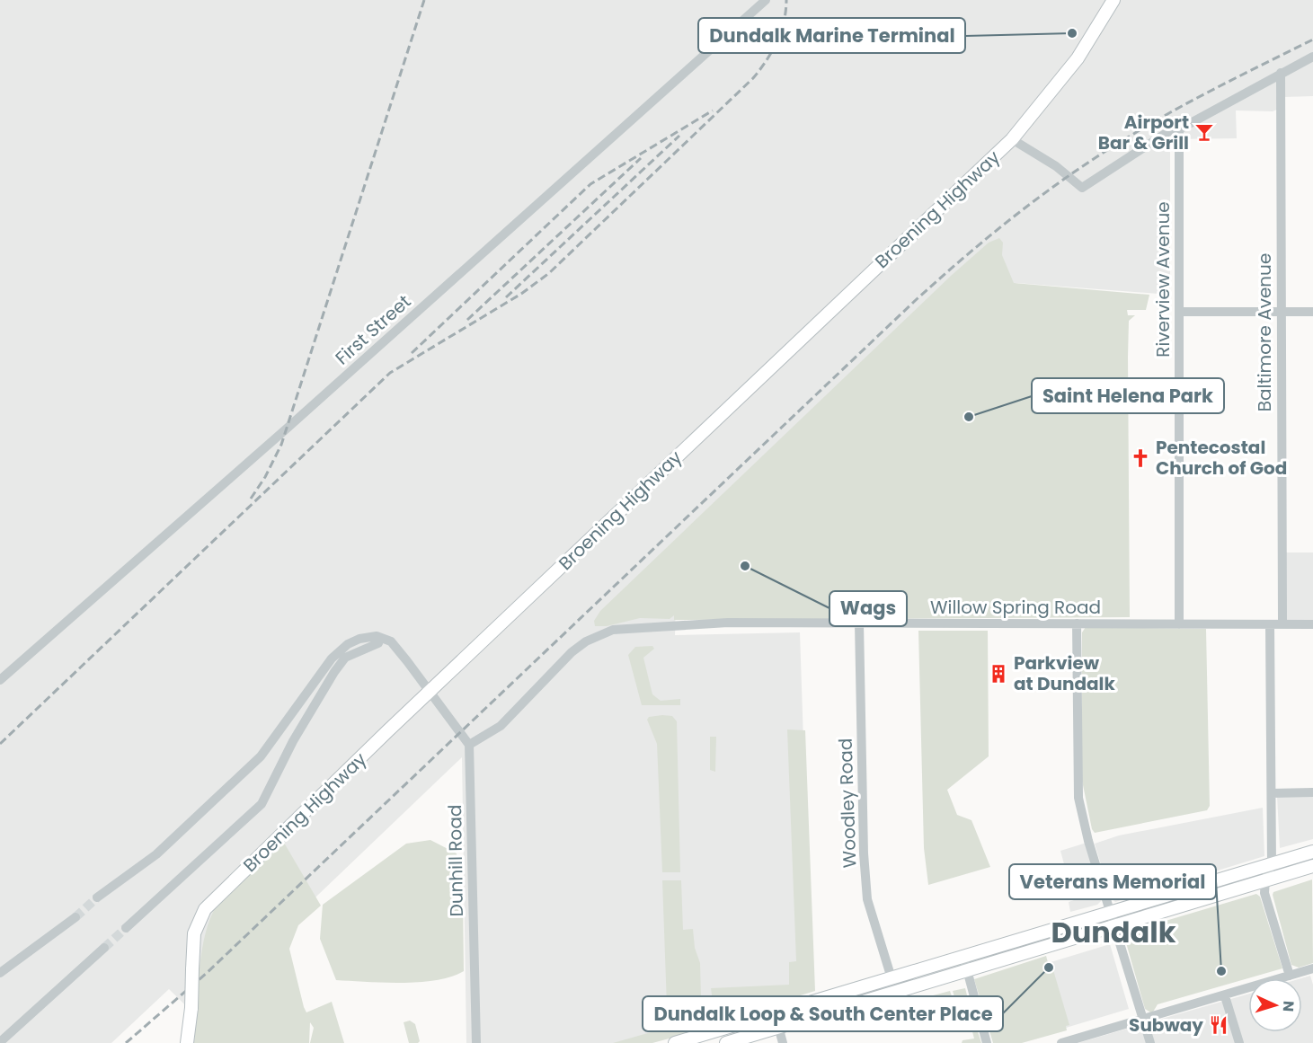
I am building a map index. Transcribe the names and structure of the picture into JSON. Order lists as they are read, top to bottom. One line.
{"streets":{"main road":["Broening Highway"],"street":["Riverview Avenue","First Street","Baltimore Avenue","Willow Spring Road","Woodley Road","Dunhill Road"]},"crossings":[["Riverview Avenue","Willow Spring Road"],["Baltimore Avenue","Willow Spring Road"],["Willow Spring Road","Woodley Road"],["Willow Spring Road","Dunhill Road"]],"districts":["Dundalk"],"places":{"other":["Dundalk Marine Terminal","Saint Helena Park","Wags","Dundalk Loop & South Center Place","Veterans Memorial"],"bar":["Airport Bar & Grill"],"church":["Pentecostal Church of God"],"building":["Parkview at Dundalk"],"restaurant":["Subway"]},"north":"right"}
